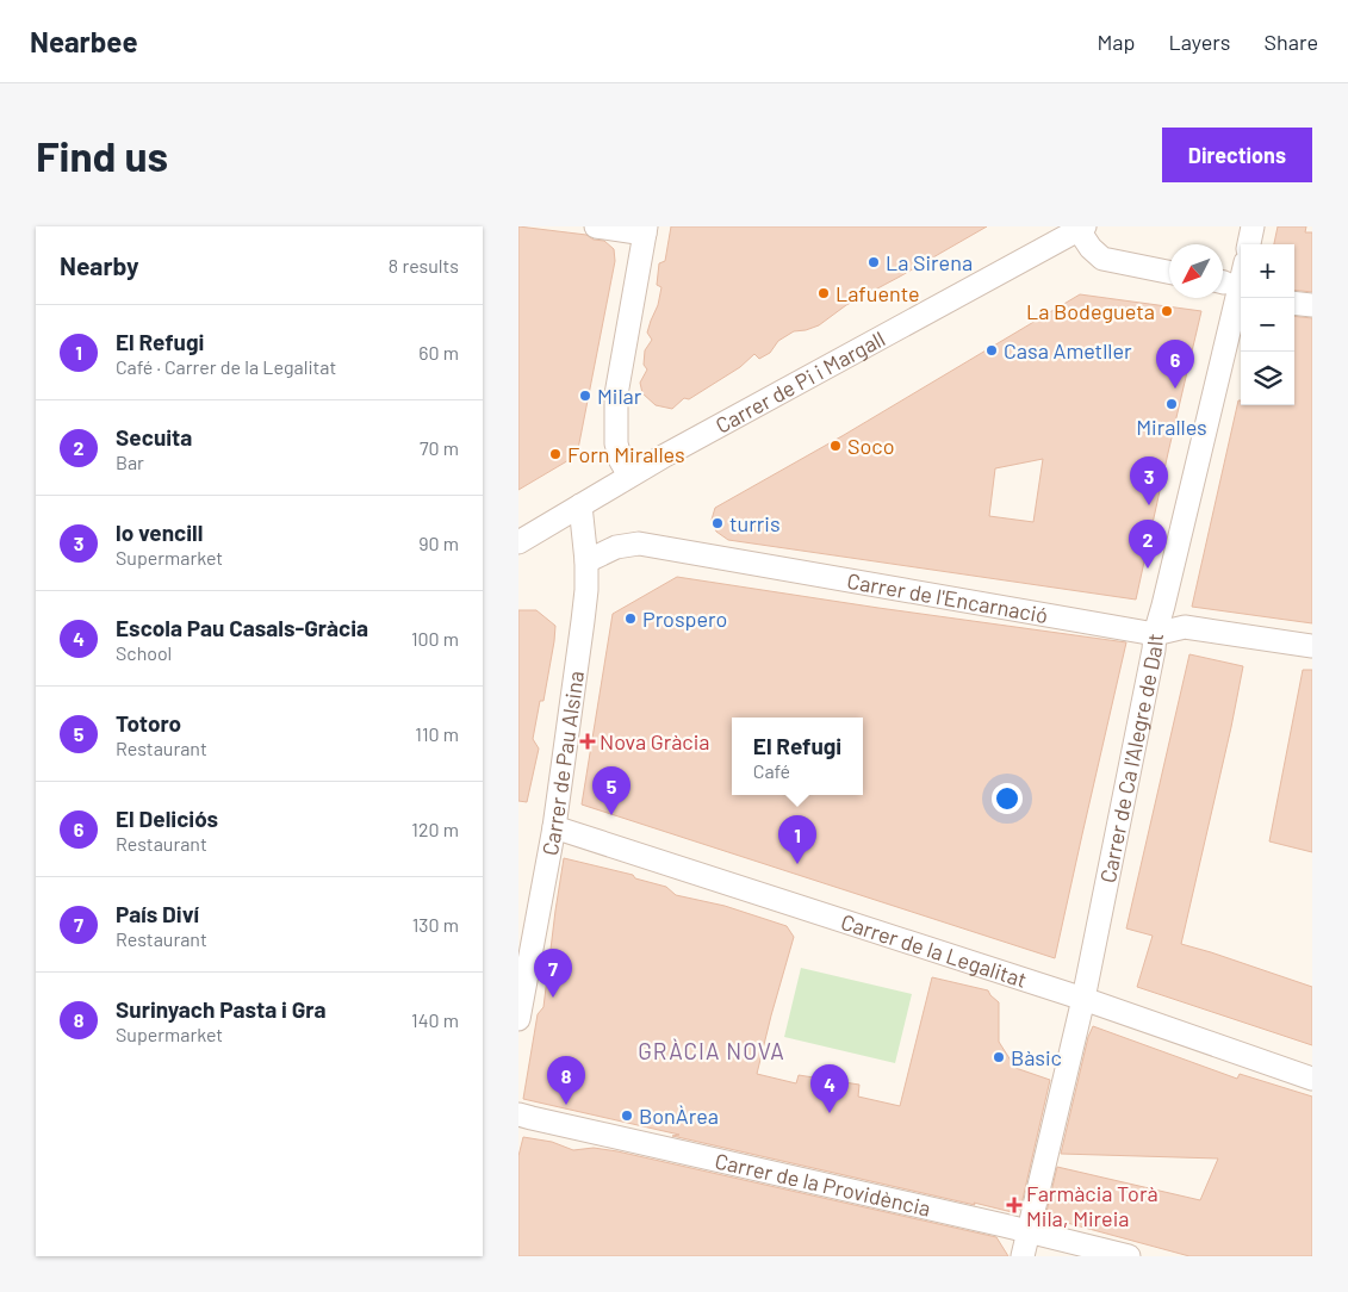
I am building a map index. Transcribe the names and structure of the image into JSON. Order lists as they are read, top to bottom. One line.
{"streets":{"street":["Carrer de Pi i Margall","Carrer de l'Encarnació","Carrer de Ca l'Alegre de Dalt","Carrer de Pau Alsina","Carrer de la Legalitat","Carrer de la Providència"]},"crossings":[["Carrer de Pi i Margall","Carrer de Pau Alsina"],["Carrer de l'Encarnació","Carrer de Ca l'Alegre de Dalt"],["Carrer de l'Encarnació","Carrer de Pau Alsina"],["Carrer de Ca l'Alegre de Dalt","Carrer de la Legalitat"],["Carrer de Ca l'Alegre de Dalt","Carrer de la Providència"],["Carrer de Pau Alsina","Carrer de la Legalitat"]],"districts":["GRÀCIA NOVA"],"places":{"other":["La Sirena","Lafuente","La Bodegueta","Casa Ametller","Milar","Miralles","Soco","Forn Miralles","turris","Prospero","Bàsic","BonÀrea"],"health":["Nova Gràcia","Farmàcia Torà Mila, Mireia"]},"north":"bottom left","page":{"header":"Nearbee","nav":["Map","Layers","Share"],"buttons":"Directions","title":"Find us","heading":["Nearby","8 results"],"map_buttons":["+","−"],"list":[{"mark":"1","name":"El Refugi","note":"Café · Carrer de la Legalitat","value":"60 m"},{"mark":"2","name":"Secuita","note":"Bar","value":"70 m"},{"mark":"3","name":"lo vencill","note":"Supermarket","value":"90 m"},{"mark":"4","name":"Escola Pau Casals-Gràcia","note":"School","value":"100 m"},{"mark":"5","name":"Totoro","note":"Restaurant","value":"110 m"},{"mark":"6","name":"El Deliciós","note":"Restaurant","value":"120 m"},{"mark":"7","name":"País Diví","note":"Restaurant","value":"130 m"},{"mark":"8","name":"Surinyach Pasta i Gra","note":"Supermarket","value":"140 m"}],"pins":["6","3","2","5","1","7","8","4"],"popup":["El Refugi","Café"]}}
